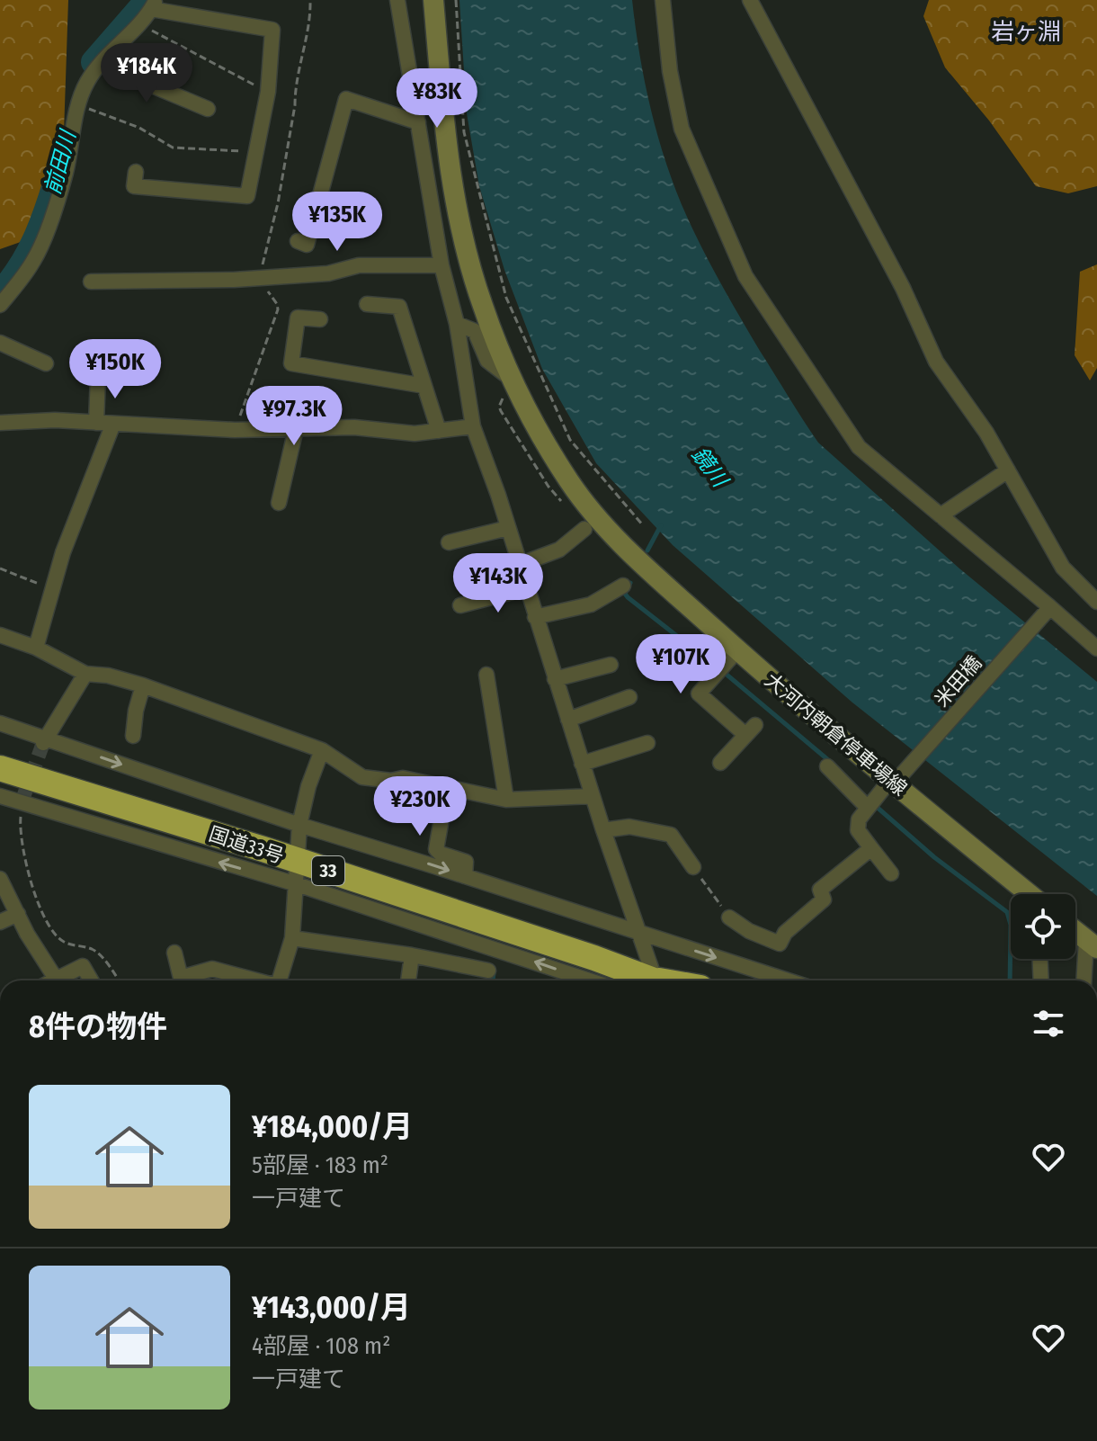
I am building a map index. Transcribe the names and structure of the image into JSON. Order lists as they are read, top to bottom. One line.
{"streets":{"highway":["国道33号","33"],"main road":["大河内朝倉停車場線"],"street":["米田橋"]},"crossings":[["米田橋","大河内朝倉停車場線"]],"districts":["岩ヶ淵"],"water":["前田川","鏡川"],"page":{"price":["¥184K","¥83K","¥135K","¥150K","¥97.3K","¥143K","¥107K","¥230K"],"heading":"8件の物件","list":[{"name":"¥184,000/月","note":"5部屋 · 183 m² · 一戸建て"},{"name":"¥143,000/月","note":"4部屋 · 108 m² · 一戸建て"}]}}
